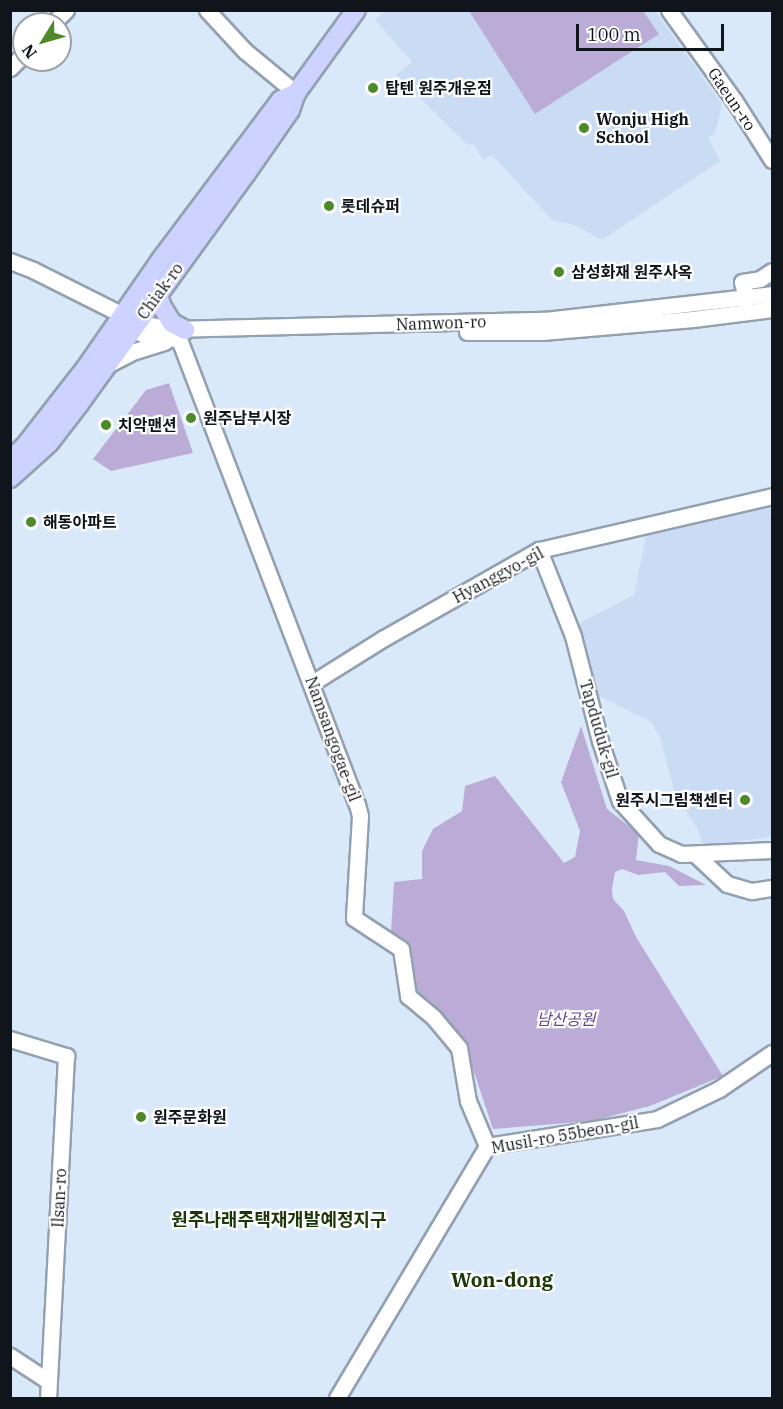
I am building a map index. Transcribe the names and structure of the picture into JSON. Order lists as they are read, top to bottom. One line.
{"streets":{"main road":["Chiak-ro"],"street":["Gaeun-ro","Namwon-ro","Hyanggyo-gil","Tapduduk-gil","Namsangogae-gil","Musil-ro 55beon-gil","Ilsan-ro"]},"crossings":[["Chiak-ro","Namwon-ro"],["Namwon-ro","Namsangogae-gil"],["Hyanggyo-gil","Tapduduk-gil"],["Hyanggyo-gil","Namsangogae-gil"],["Namsangogae-gil","Musil-ro 55beon-gil"]],"districts":["원주나래주택재개발예정지구","Won-dong"],"parks":["남산공원"],"places":["탑텐 원주개운점","Wonju High School","롯데슈퍼","삼성화재 원주사옥","원주남부시장","치악맨션","해동아파트","원주시그림책센터","원주문화원"],"scale_bar":"100 m","north":"bottom left"}
